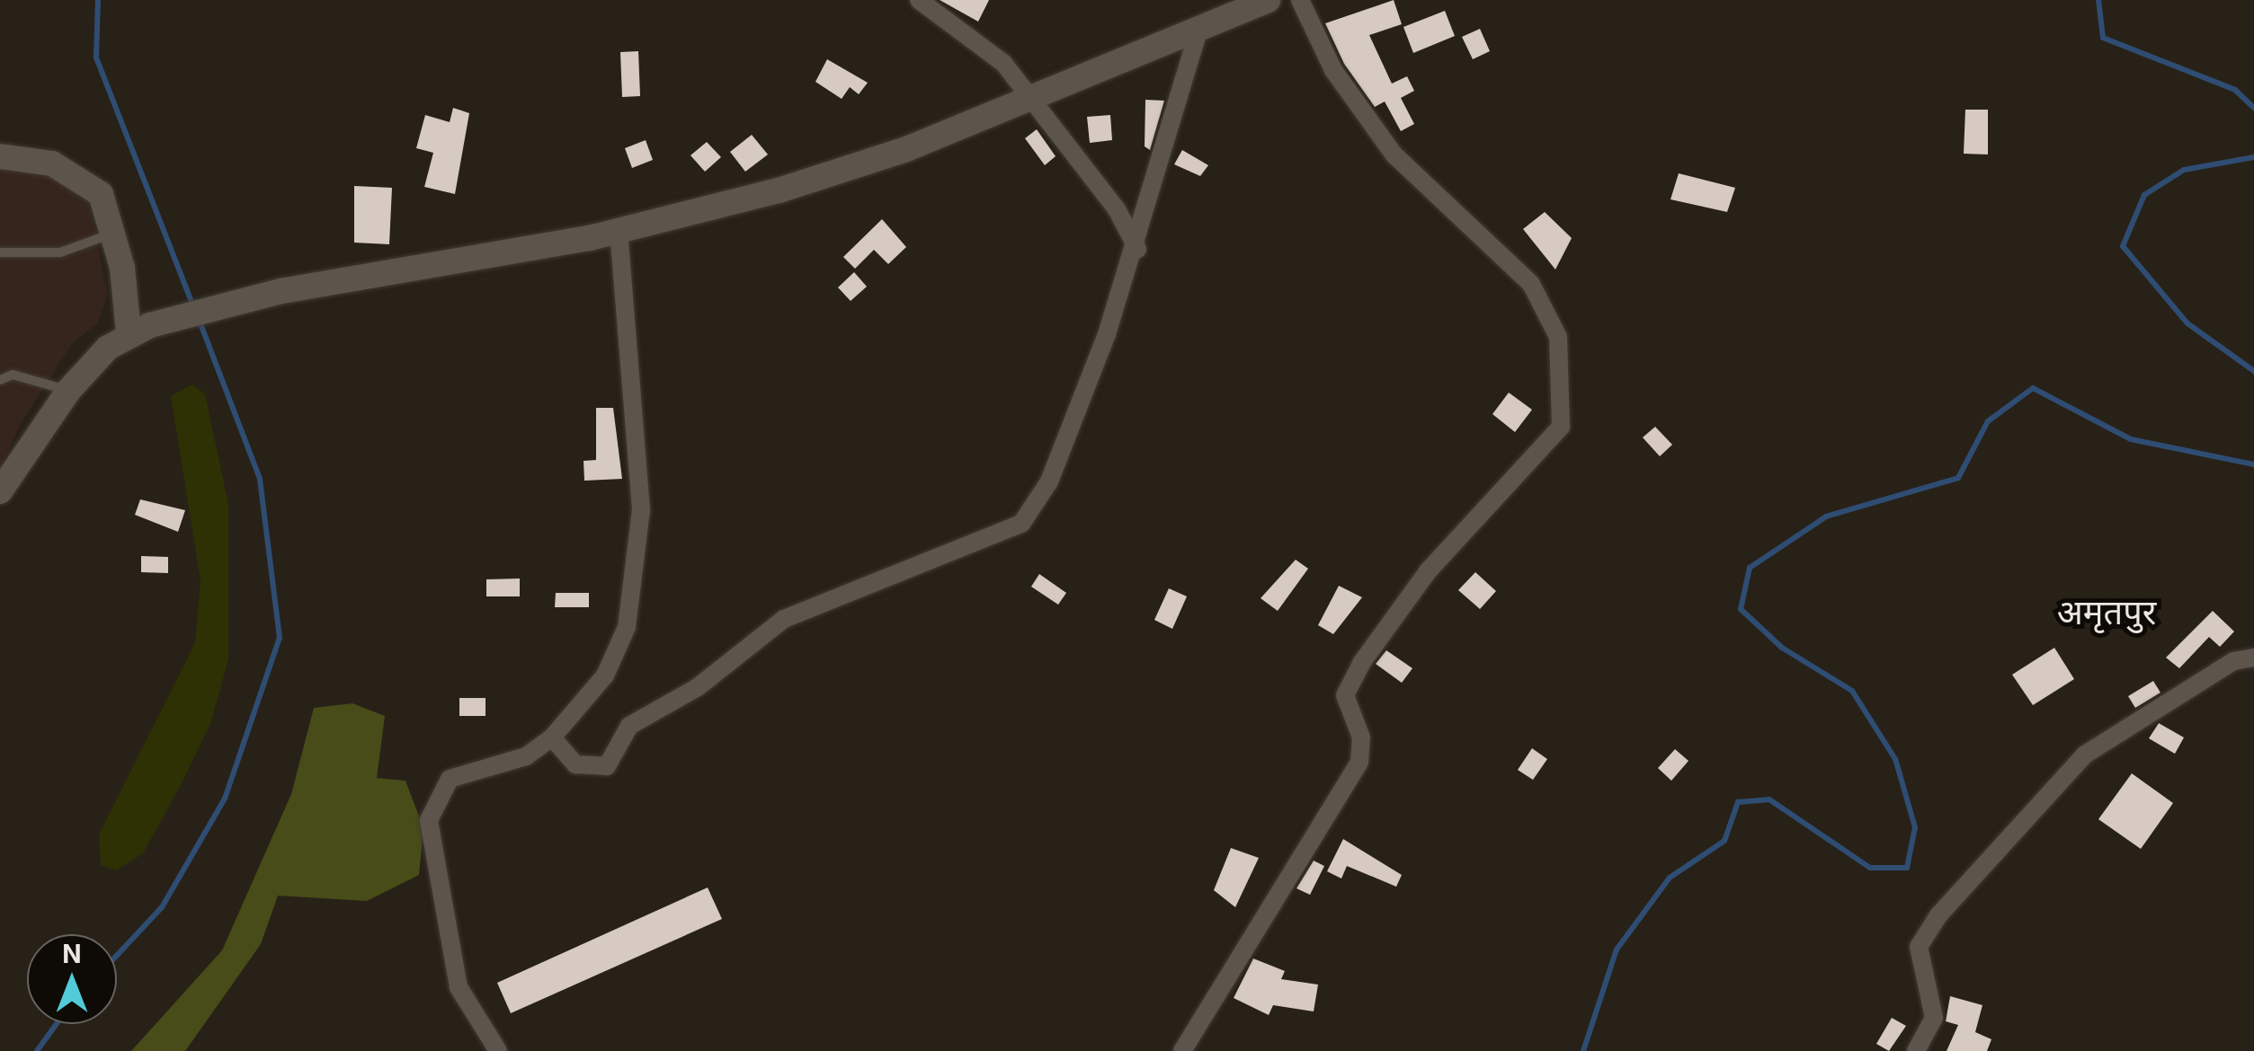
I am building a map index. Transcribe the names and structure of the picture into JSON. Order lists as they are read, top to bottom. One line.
{"districts":["अमृतपुर"],"north":"top"}
